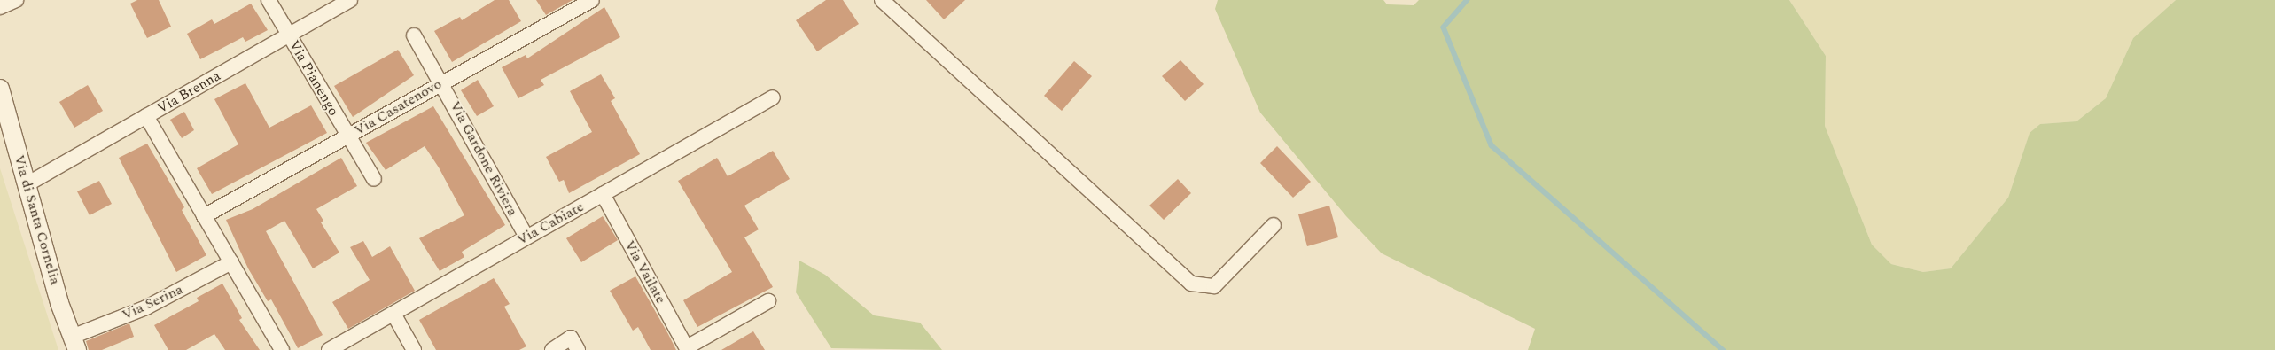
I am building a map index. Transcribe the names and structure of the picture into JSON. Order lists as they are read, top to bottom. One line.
{"streets":{"street":["Via Pianengo","Via Brenna","Via Casatenovo","Via Gardone Riviera","Via di Santa Cornelia","Via Cabiate","Via Vailate","Via Serina"]},"crossings":[["Via Pianengo","Via Brenna"],["Via Pianengo","Via Casatenovo"],["Via Brenna","Via di Santa Cornelia"],["Via Casatenovo","Via Gardone Riviera"],["Via Gardone Riviera","Via Cabiate"],["Via di Santa Cornelia","Via Serina"],["Via Cabiate","Via Vailate"]]}
